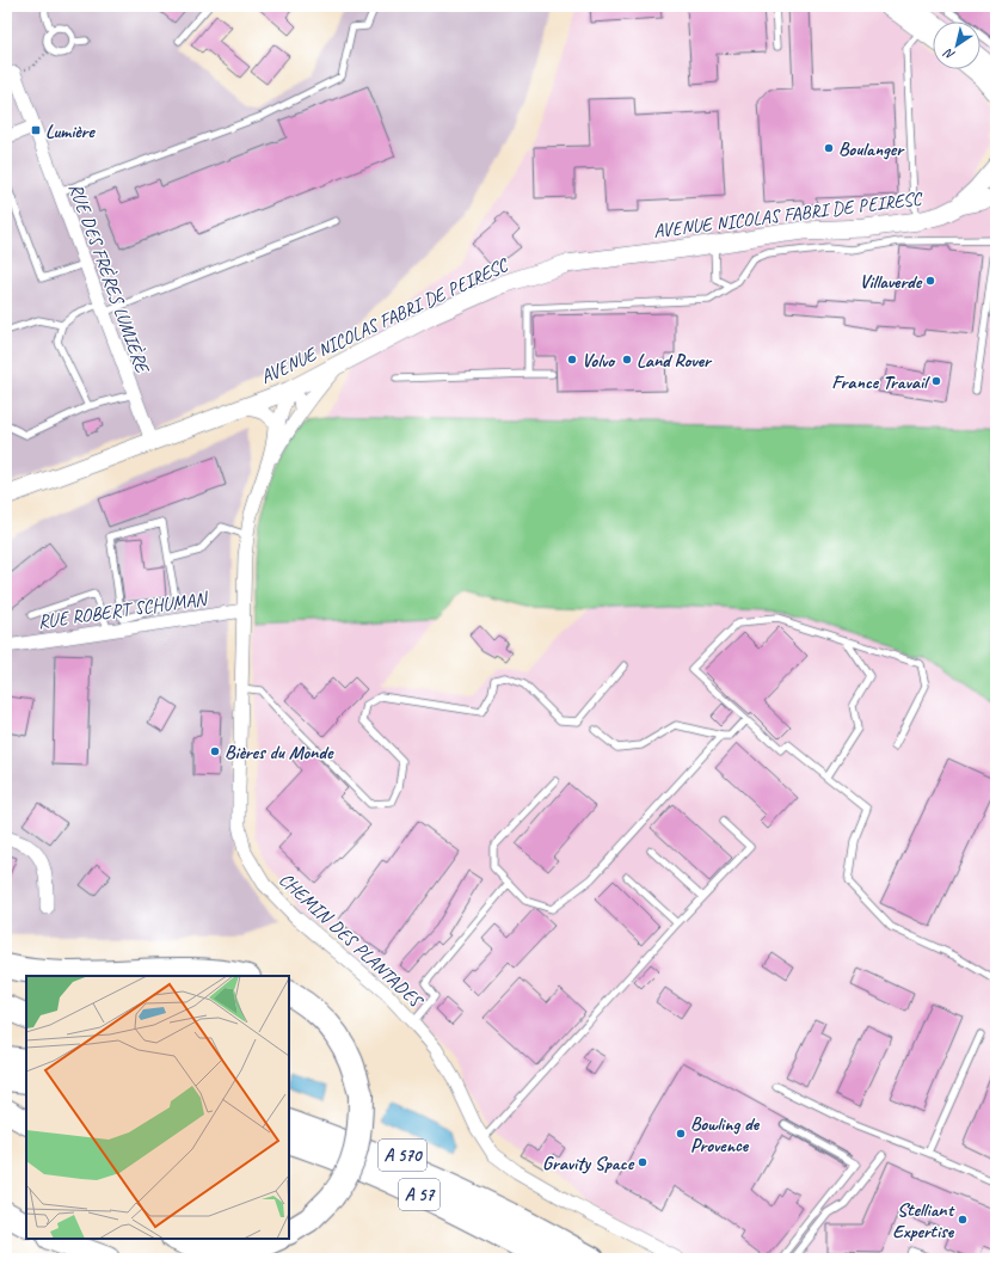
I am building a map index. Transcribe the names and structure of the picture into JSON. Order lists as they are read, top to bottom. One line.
{"streets":{"highway":["A 570","A 57"],"street":["AVENUE NICOLAS FABRI DE PEIRESC","RUE DES FRÈRES LUMIÈRE","RUE ROBERT SCHUMAN","CHEMIN DES PLANTADES"]},"crossings":[["AVENUE NICOLAS FABRI DE PEIRESC","RUE DES FRÈRES LUMIÈRE"],["RUE ROBERT SCHUMAN","CHEMIN DES PLANTADES"],["A 570","A 57"]],"places":{"transit":["Lumière"],"other":["Boulanger","Villaverde","Volvo","Land Rover","France Travail","Bières du Monde","Bowling de Provence","Gravity Space","Stelliant Expertise"]},"north":"bottom left"}
